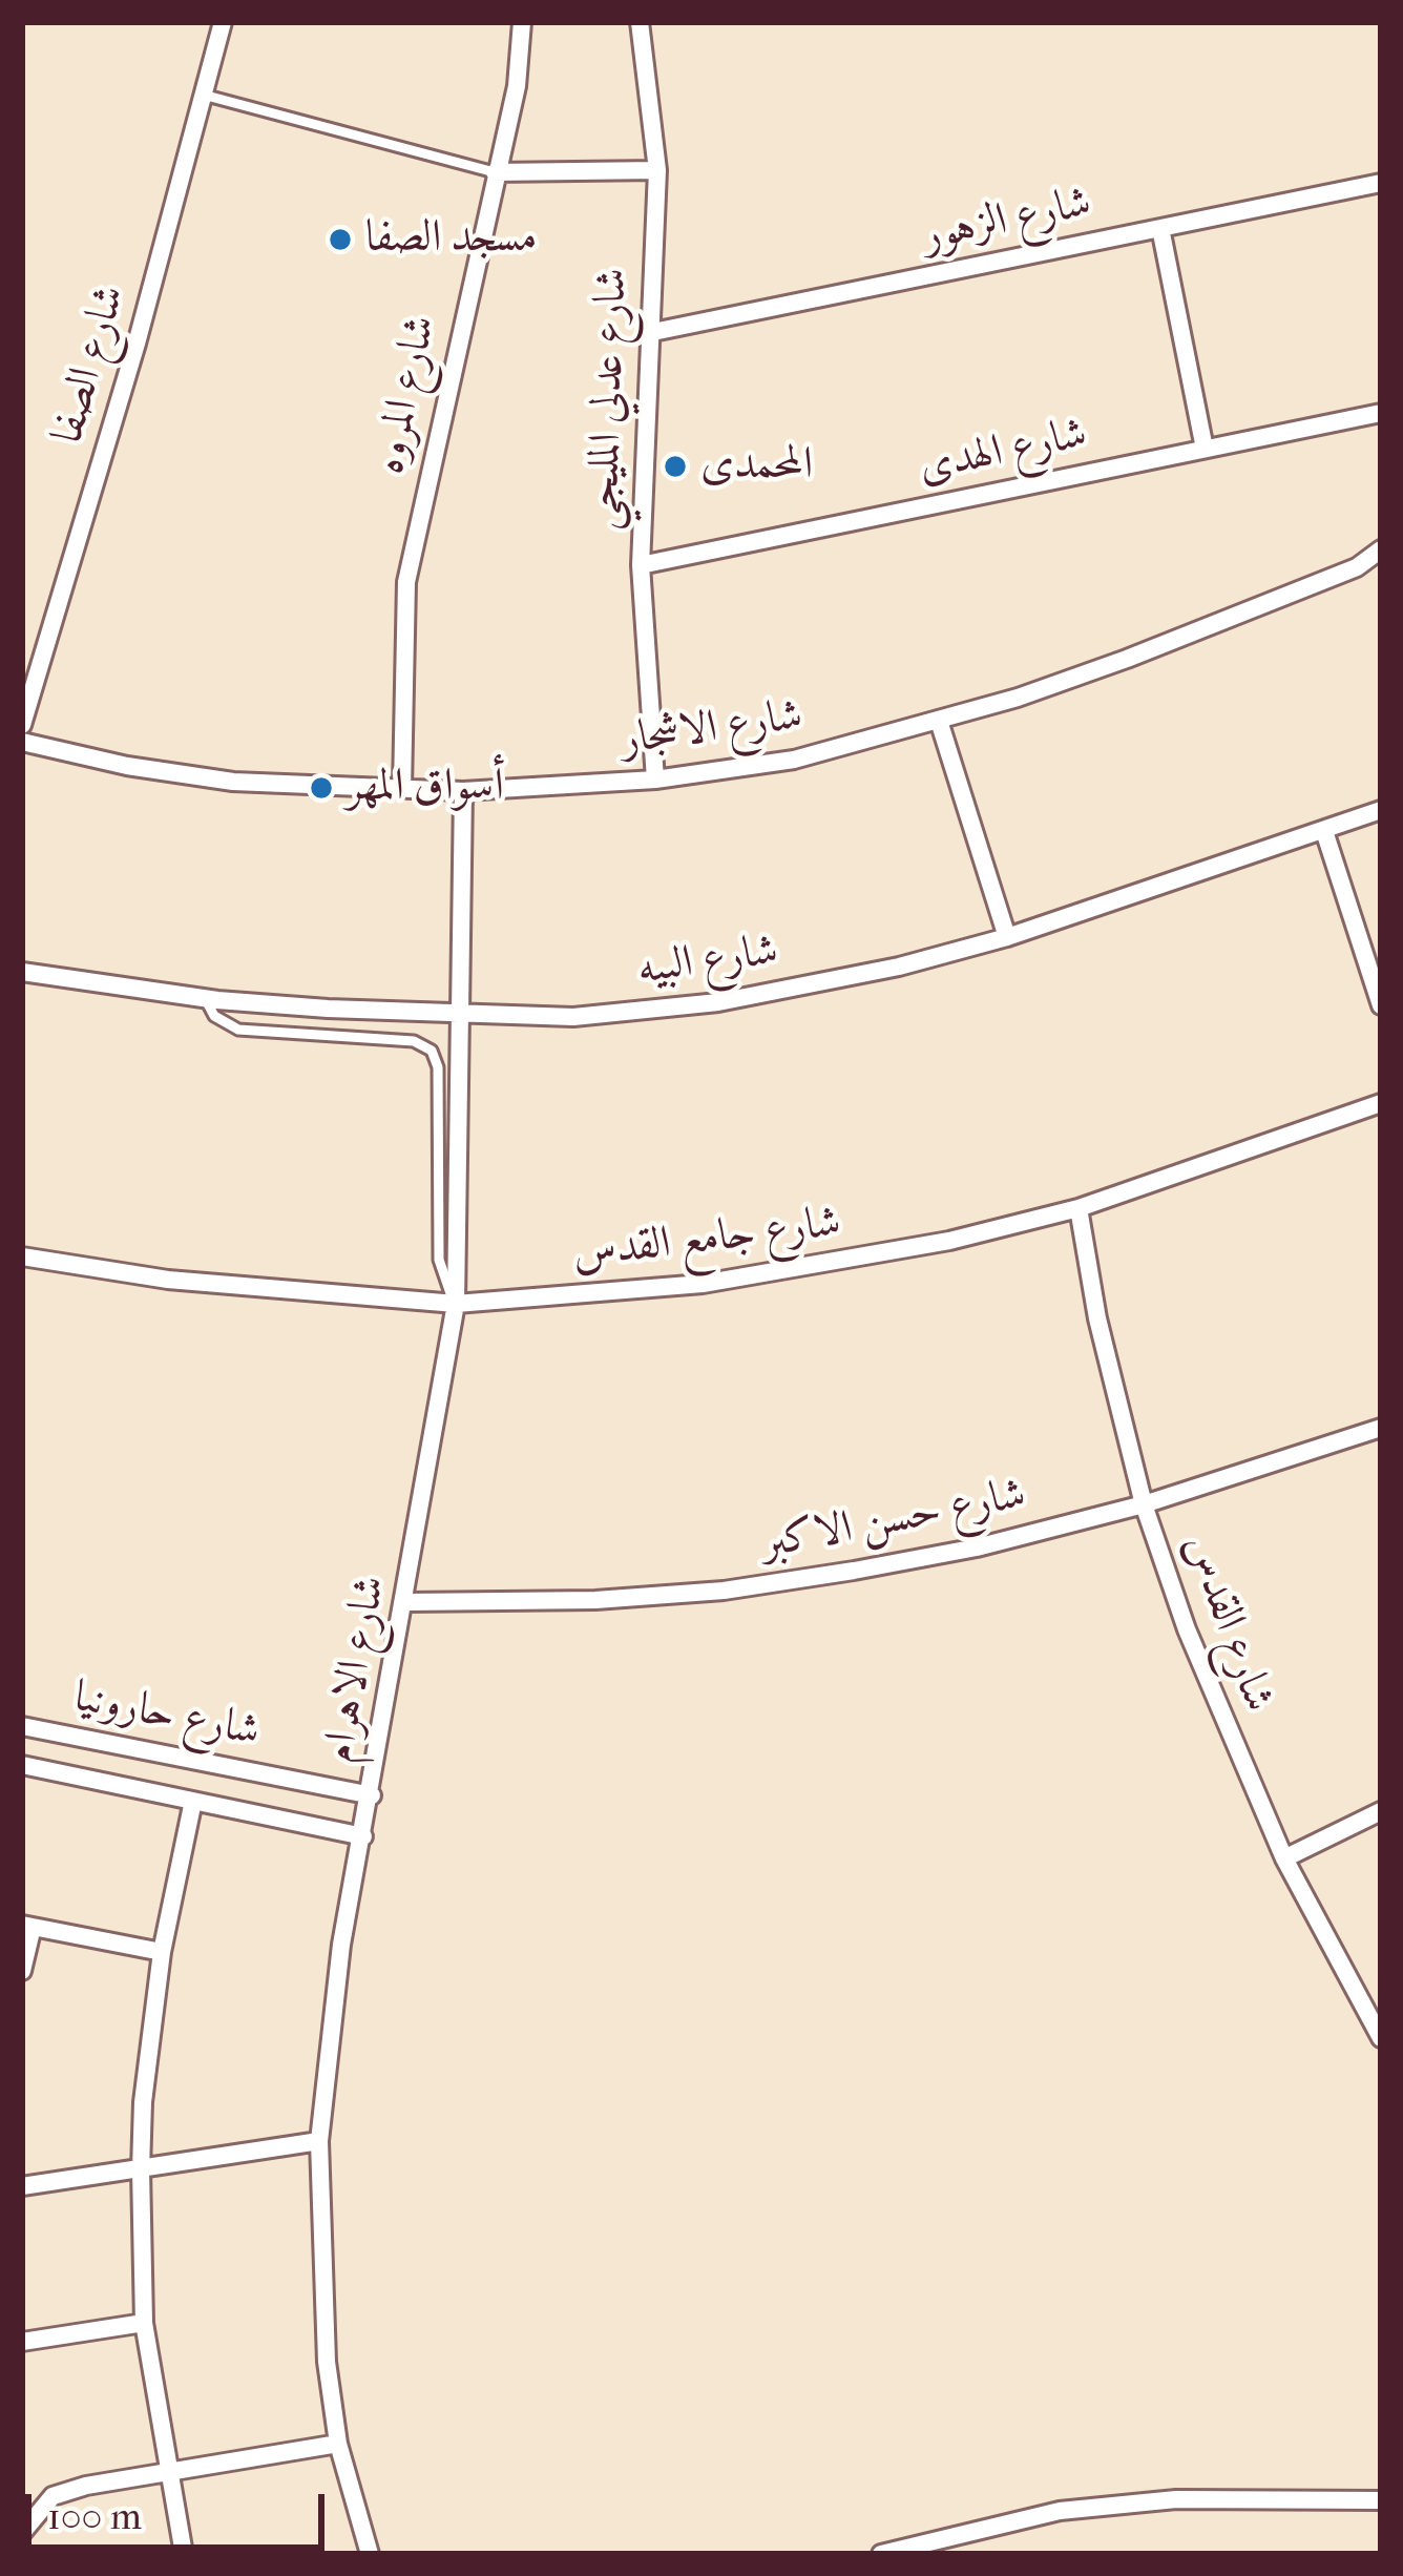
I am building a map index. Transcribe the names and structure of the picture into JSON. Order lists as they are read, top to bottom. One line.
{"streets":{"street":["شارع الزهور","شارع الصفا","شارع المروه","شارع عدلي المليجي","شارع الهدى","شارع الاشجار","شارع البيه","شارع جامع القدس","شارع حسن الاكبر","شارع القدس","شارع الاهرام","شارع حارونيا"]},"crossings":[["شارع الزهور","شارع عدلي المليجي"],["شارع المروه","شارع الاشجار"],["شارع عدلي المليجي","شارع الهدى"],["شارع عدلي المليجي","شارع الاشجار"],["شارع الاشجار","شارع الاهرام"],["شارع البيه","شارع الاهرام"],["شارع جامع القدس","شارع القدس"],["شارع جامع القدس","شارع الاهرام"],["شارع حسن الاكبر","شارع القدس"],["شارع حسن الاكبر","شارع الاهرام"],["شارع الاهرام","شارع حارونيا"]],"places":["مسجد الصفا","المحمدى","أسواق المهر"],"scale_bar":"100 m"}
